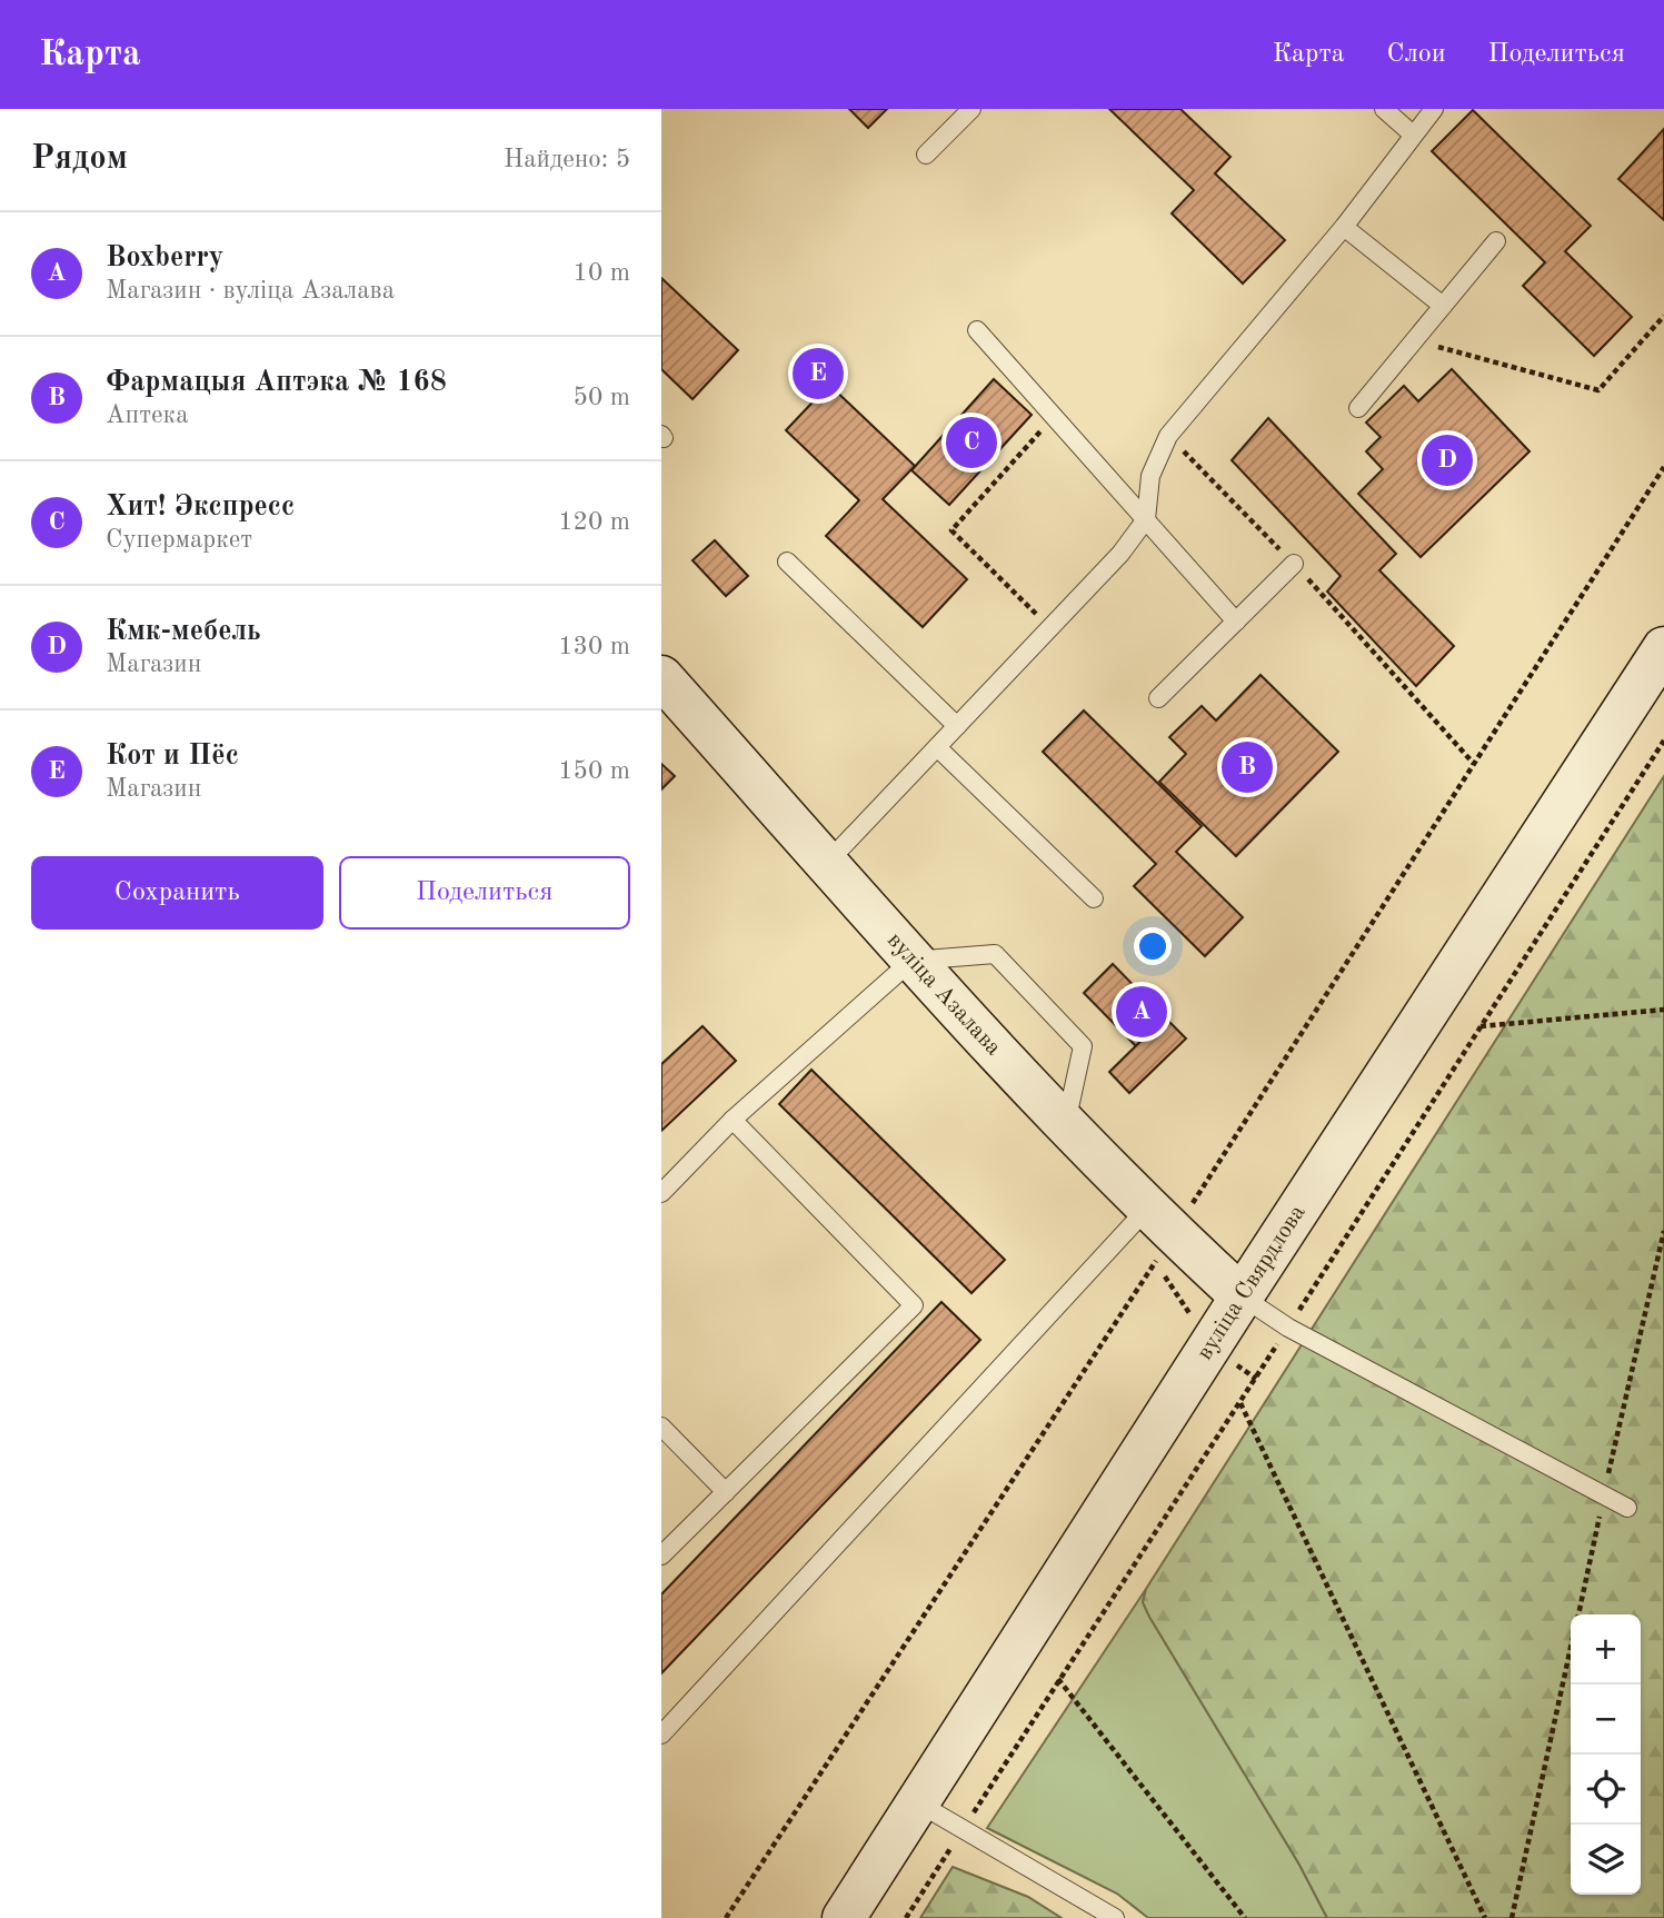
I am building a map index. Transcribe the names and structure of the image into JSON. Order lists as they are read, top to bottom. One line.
{"streets":{"main road":["вуліца Азалава","вуліца Свярдлова"]},"crossings":[["вуліца Азалава","вуліца Свярдлова"]],"page":{"header":"Карта","nav":["Карта","Слои","Поделиться"],"heading":["Рядом","Найдено: 5"],"list":[{"mark":"A","name":"Boxberry","note":"Магазин · вуліца Азалава","value":"10 m"},{"mark":"B","name":"Фармацыя Аптэка № 168","note":"Аптека","value":"50 m"},{"mark":"C","name":"Хит! Экспресс","note":"Супермаркет","value":"120 m"},{"mark":"D","name":"Кмк-мебель","note":"Магазин","value":"130 m"},{"mark":"E","name":"Кот и Пёс","note":"Магазин","value":"150 m"}],"pins":["E","C","D","B","A"],"buttons":["Сохранить","Поделиться"],"map_buttons":["+","−"]}}
